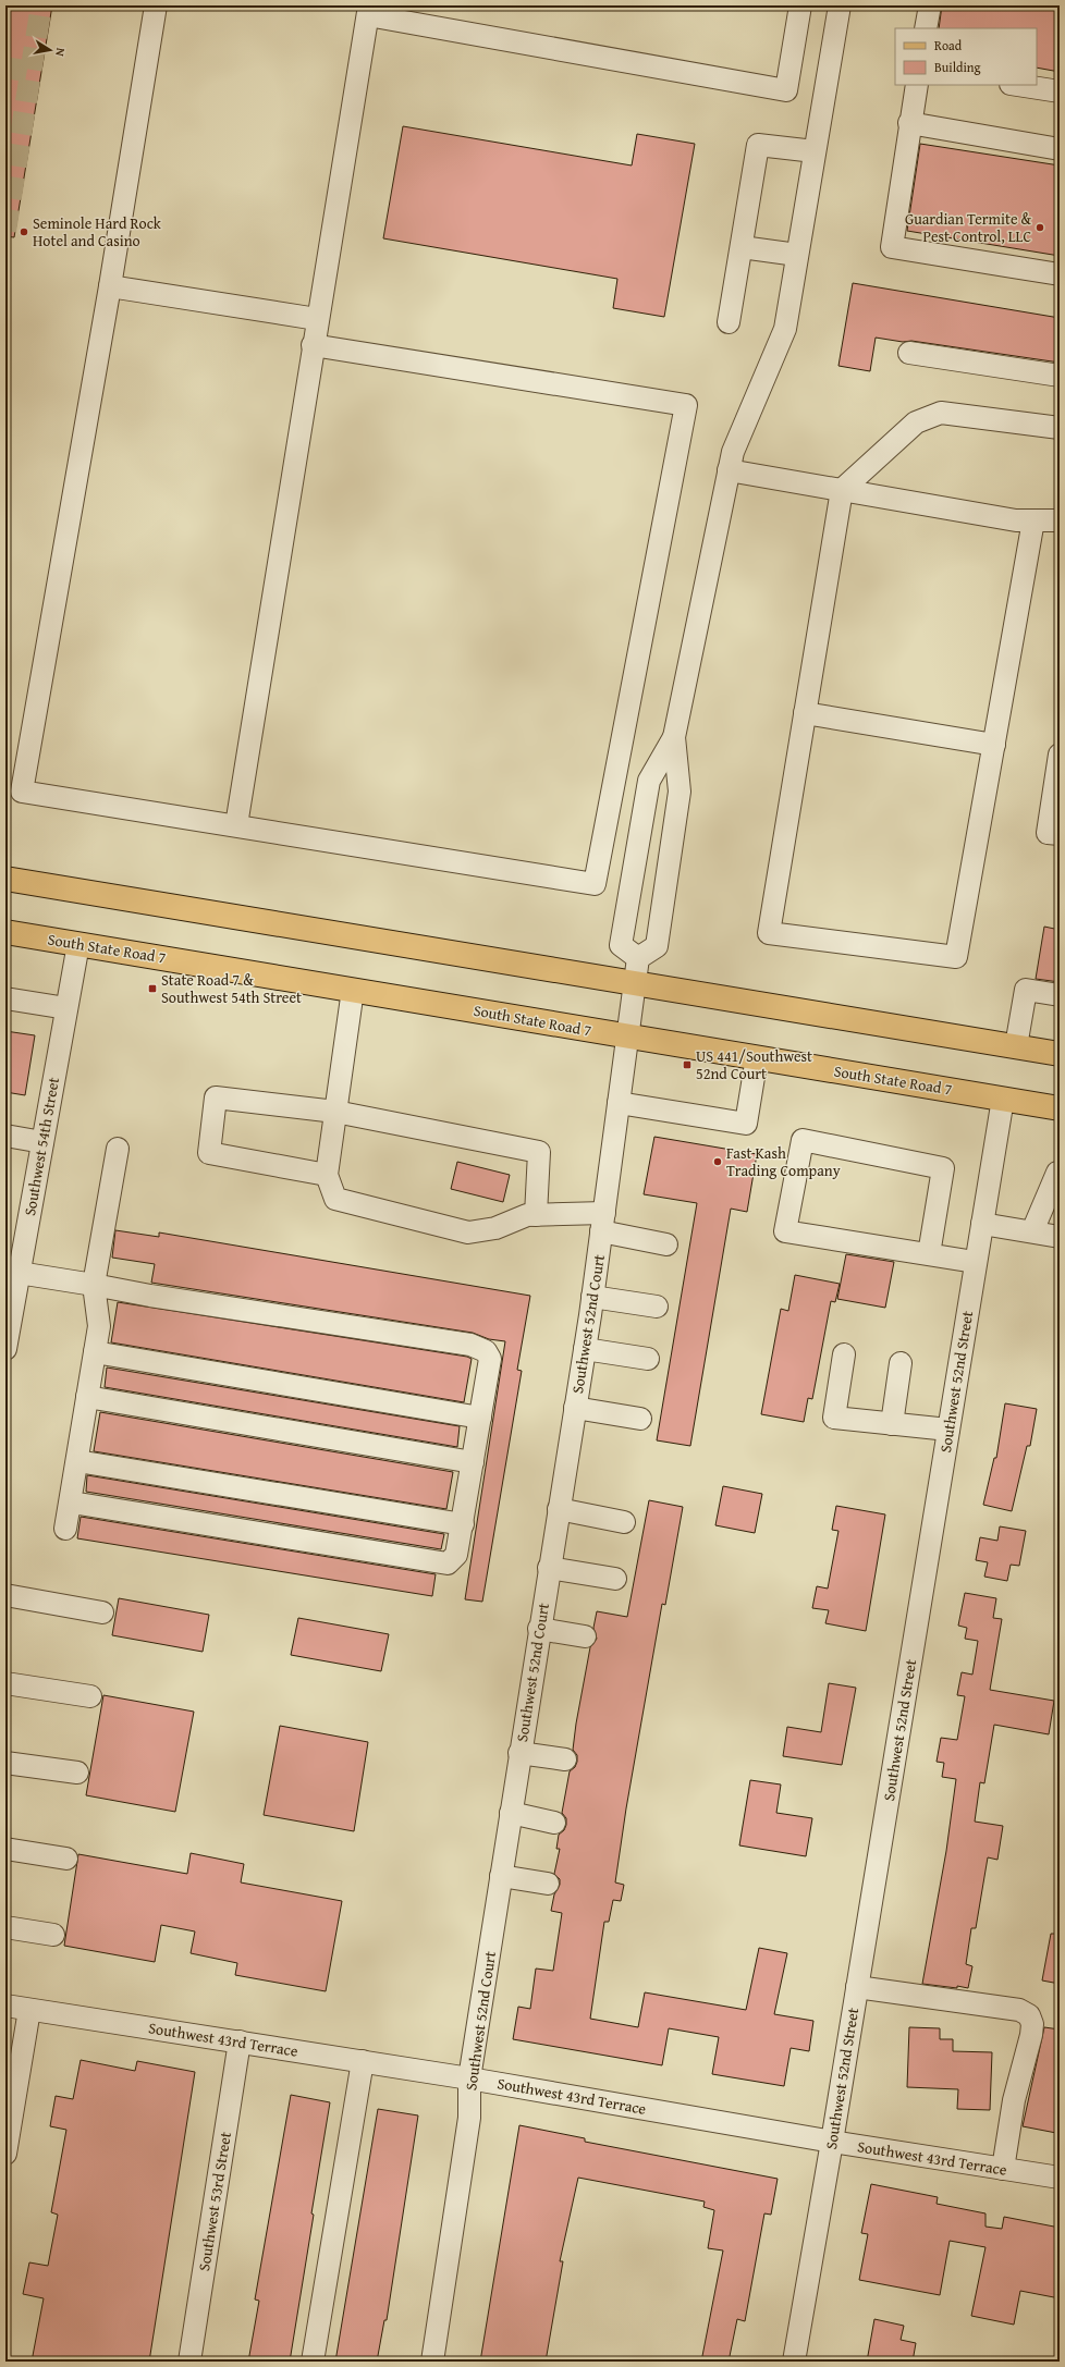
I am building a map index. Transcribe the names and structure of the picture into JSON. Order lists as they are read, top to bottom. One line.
{"streets":{"main road":["South State Road 7"],"street":["Southwest 54th Street","Southwest 52nd Court","Southwest 52nd Street","Southwest 43rd Terrace","Southwest 53rd Street"]},"crossings":[["South State Road 7","Southwest 54th Street"],["South State Road 7","Southwest 52nd Court"],["South State Road 7","Southwest 52nd Street"],["Southwest 52nd Court","Southwest 43rd Terrace"],["Southwest 52nd Street","Southwest 43rd Terrace"],["Southwest 43rd Terrace","Southwest 53rd Street"]],"places":{"other":["Guardian Termite & Pest Control, LLC","Seminole Hard Rock Hotel and Casino","Fast Kash Trading Company"],"transit":["State Road 7 & Southwest 54th Street","US 441/Southwest 52nd Court"]},"legend":["Road","Building"],"north":"right"}
